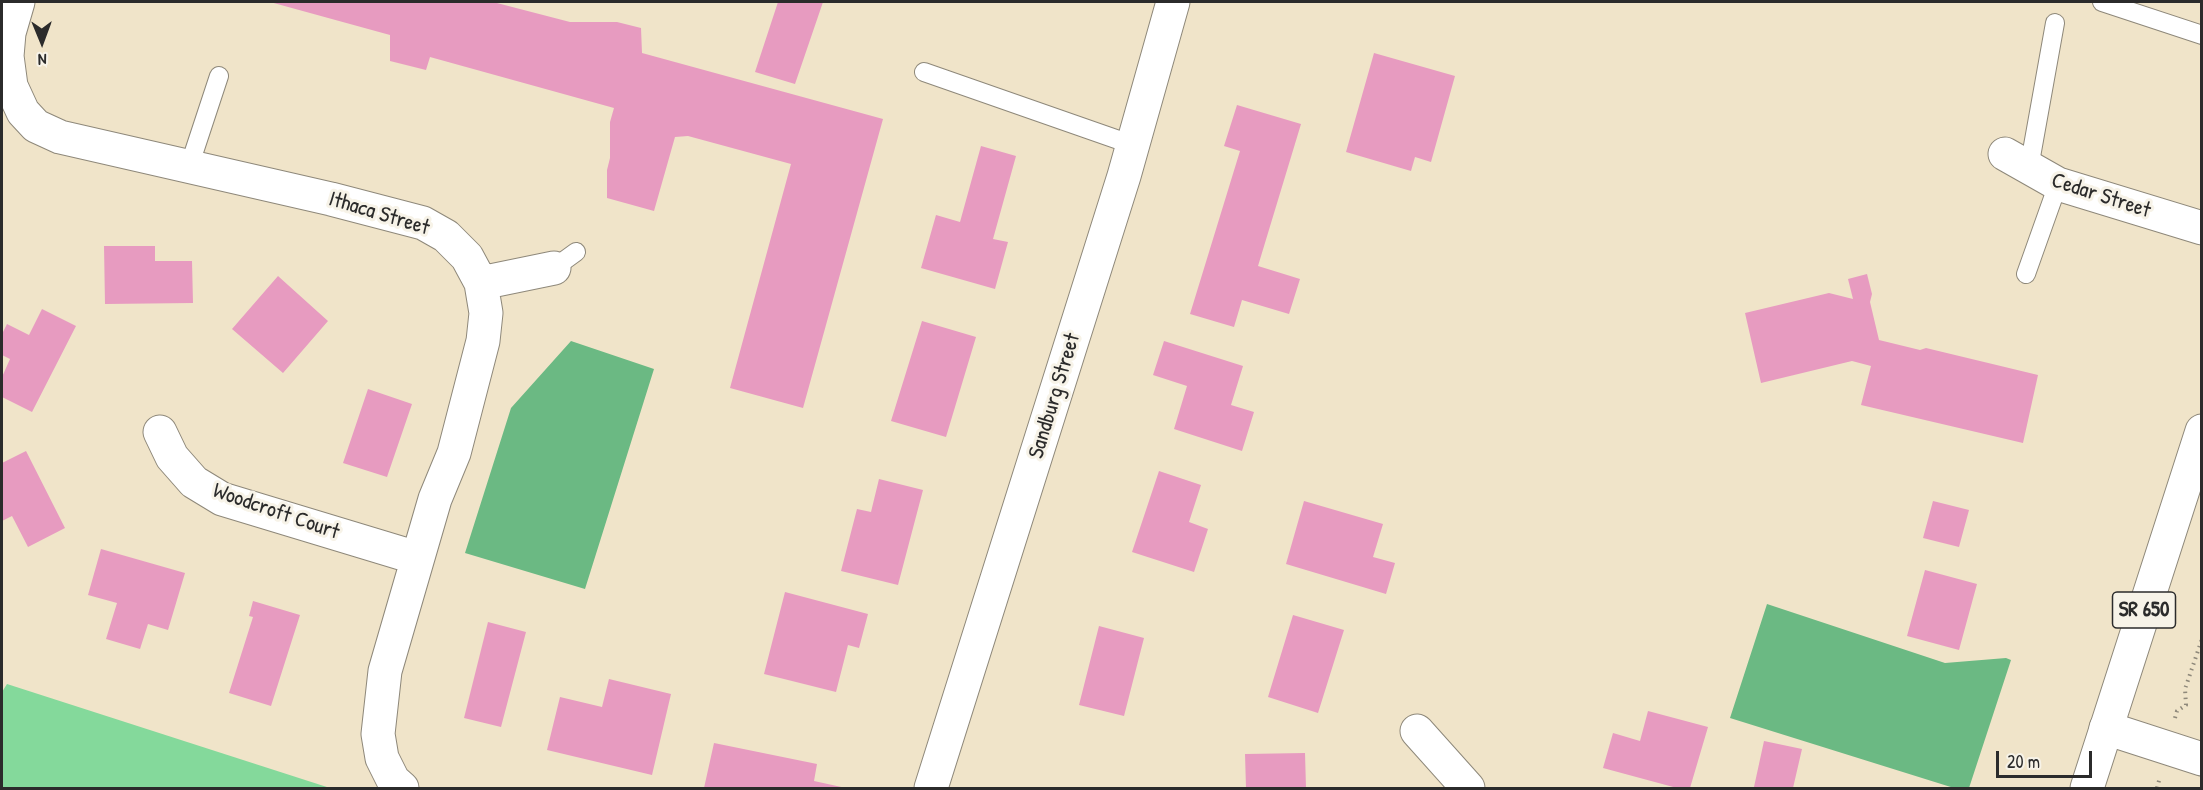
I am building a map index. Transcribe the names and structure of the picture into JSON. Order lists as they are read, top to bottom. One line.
{"streets":{"street":["Cedar Street","Ithaca Street","Sandburg Street","Woodcroft Court","SR 650"]},"crossings":[["Ithaca Street","Woodcroft Court"]],"scale_bar":"20 m","north":"bottom"}
